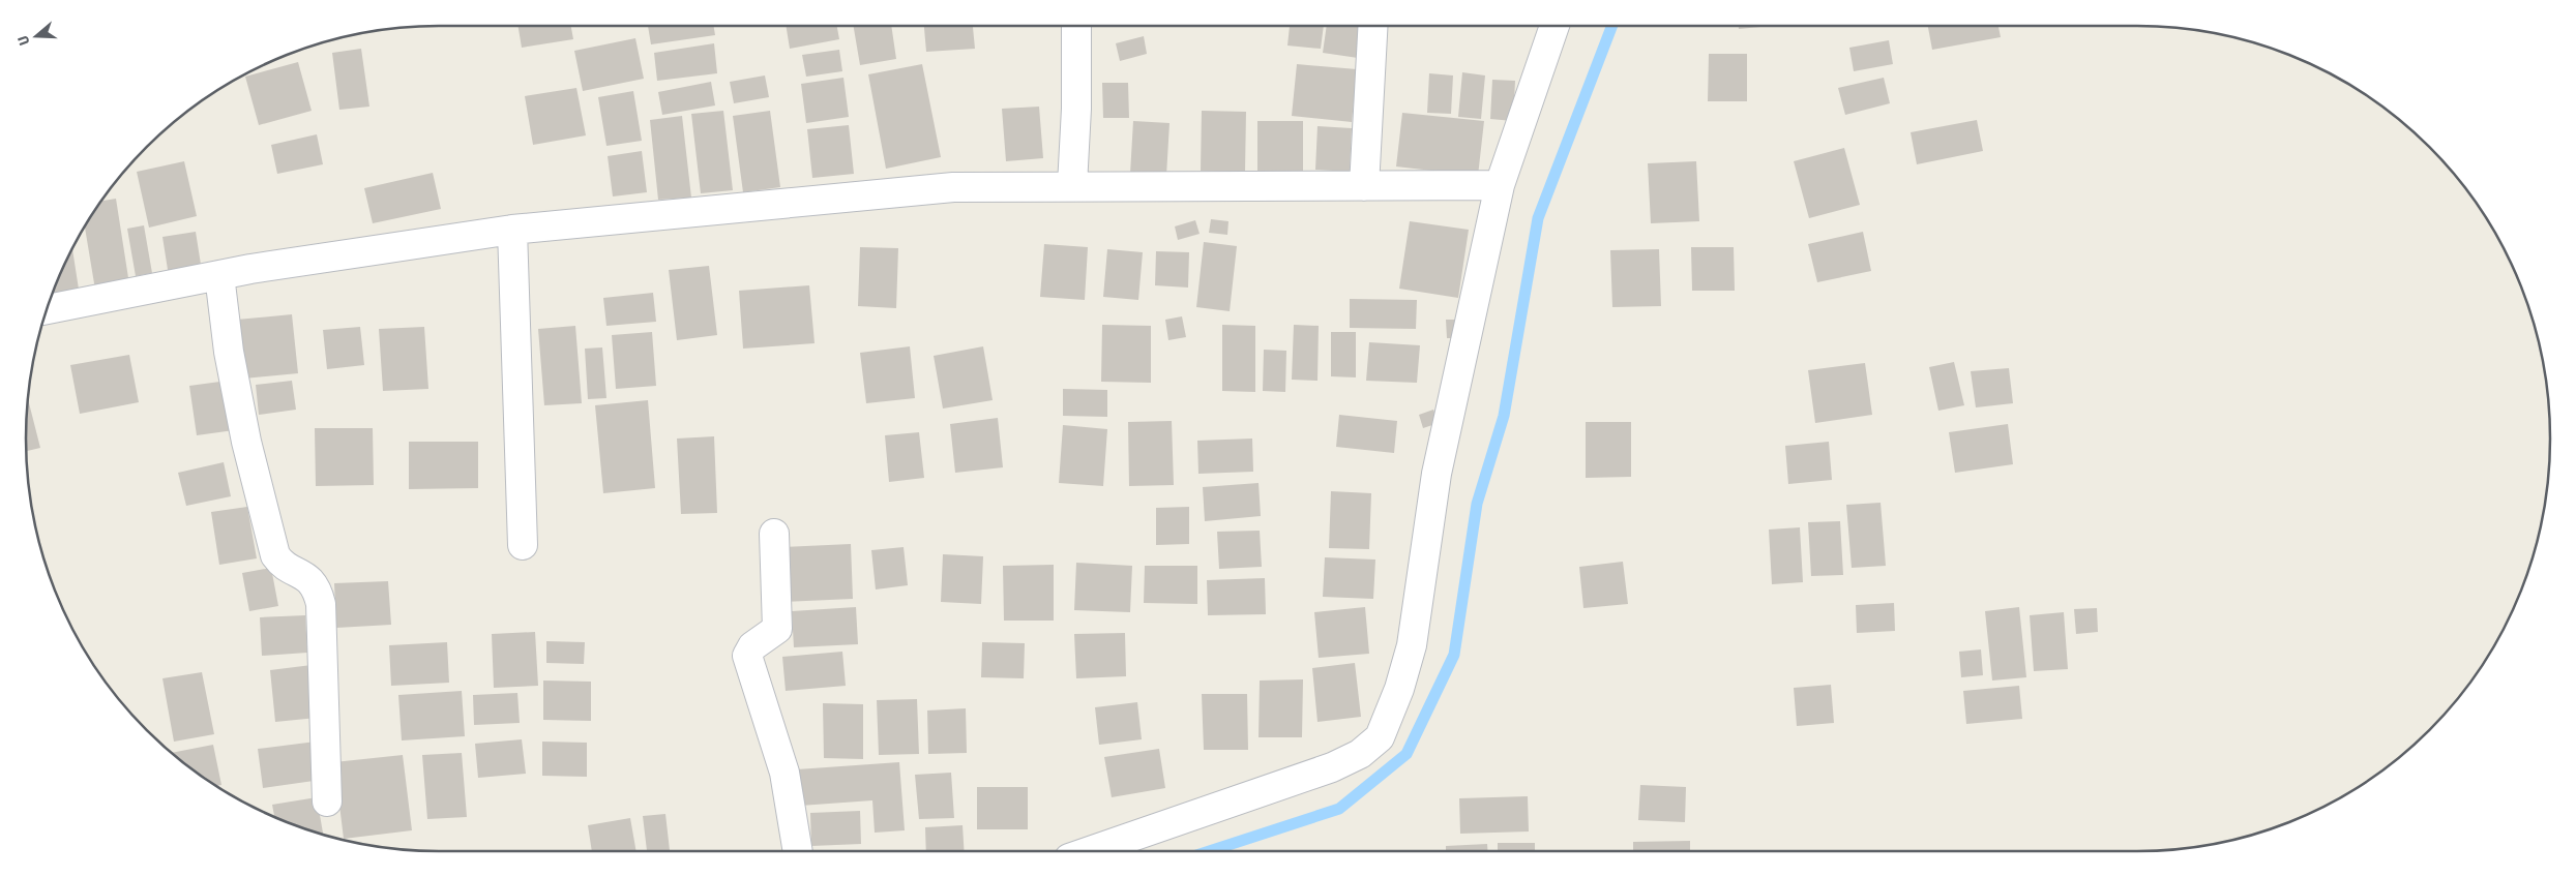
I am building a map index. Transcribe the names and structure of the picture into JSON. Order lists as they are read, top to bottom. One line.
{"north":"left"}
